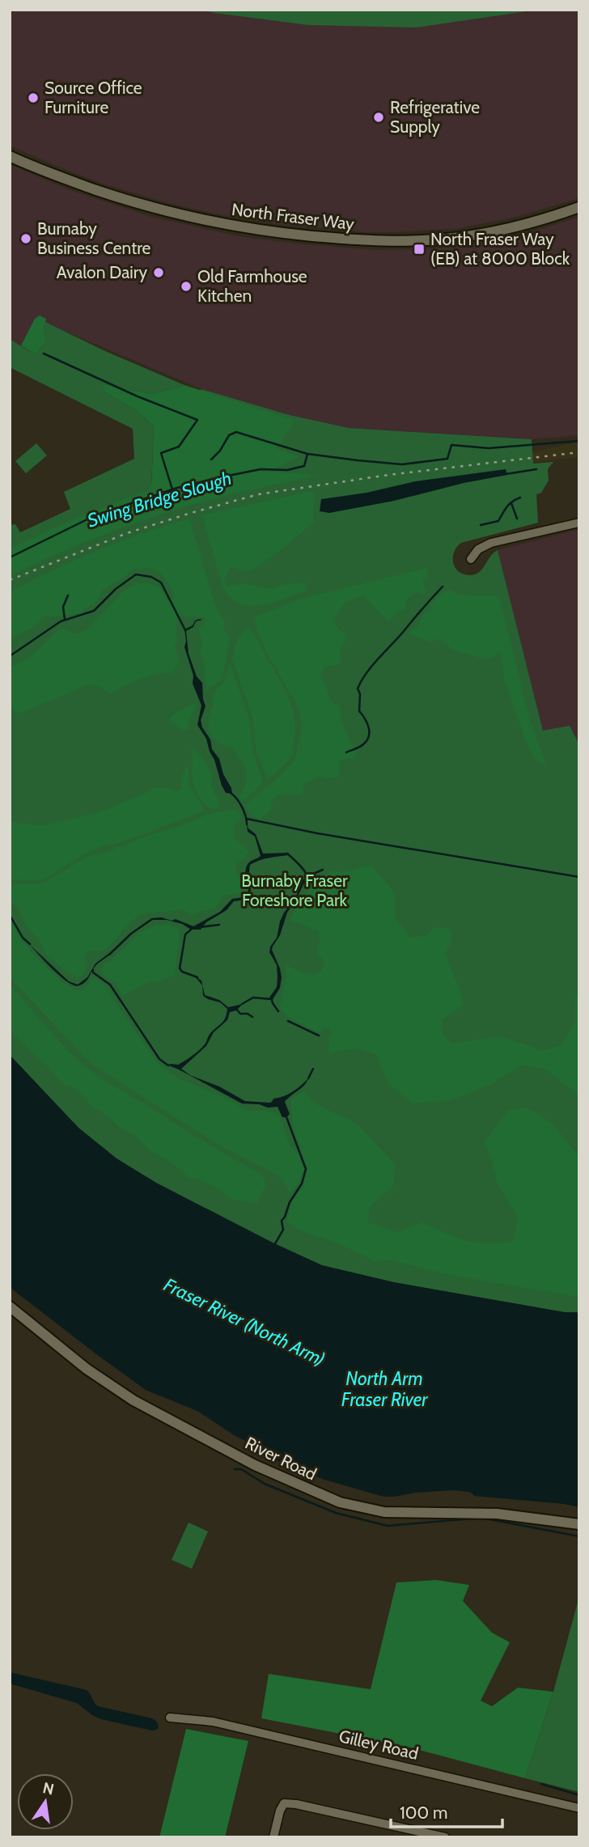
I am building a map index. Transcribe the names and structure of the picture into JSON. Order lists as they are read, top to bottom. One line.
{"streets":{"street":["North Fraser Way","River Road","Gilley Road"]},"water":["Swing Bridge Slough","Fraser River (North Arm)","North Arm Fraser River"],"parks":["Burnaby Fraser Foreshore Park"],"places":{"other":["Source Office Furniture","Refrigerative Supply","Burnaby Business Centre","Avalon Dairy","Old Farmhouse Kitchen"],"transit":["North Fraser Way (EB) at 8000 Block"]},"scale_bar":"100 m","north":"top"}
